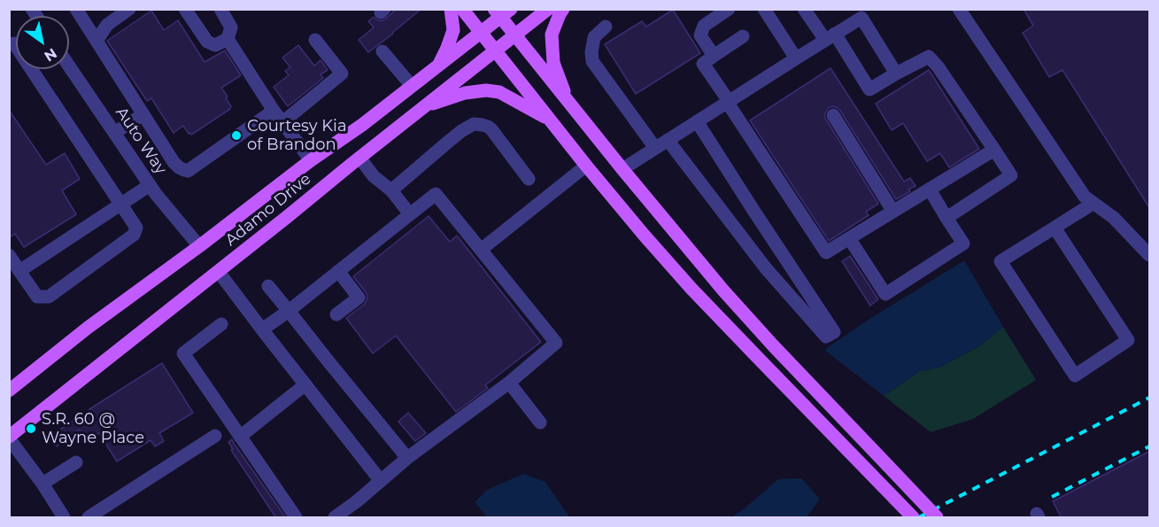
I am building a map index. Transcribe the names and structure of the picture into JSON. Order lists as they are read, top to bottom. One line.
{"streets":{"main road":["Adamo Drive"],"street":["Auto Way"]},"crossings":[["Auto Way","Adamo Drive"]],"places":["Courtesy Kia of Brandon","S.R. 60 @ Wayne Place"],"north":"bottom right"}
